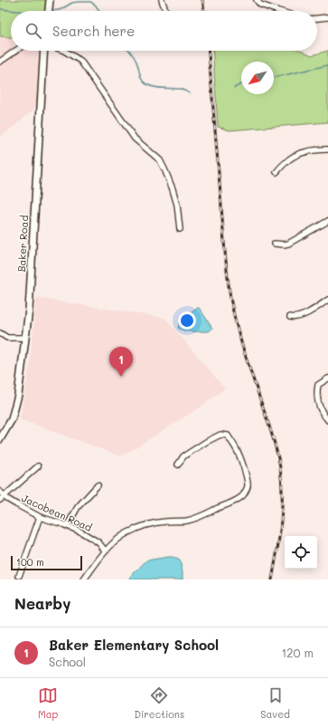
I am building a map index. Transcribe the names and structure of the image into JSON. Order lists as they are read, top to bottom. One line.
{"streets":{"main road":["Baker Road"],"street":["Jacobean Road"]},"scale_bar":"100 m","north":"bottom left","page":{"search":"Search here","pins":"1","scale":"100 m","heading":"Nearby","list":[{"mark":"1","name":"Baker Elementary School","note":"School","value":"120 m"}],"nav":["Map","Directions","Saved"]}}
